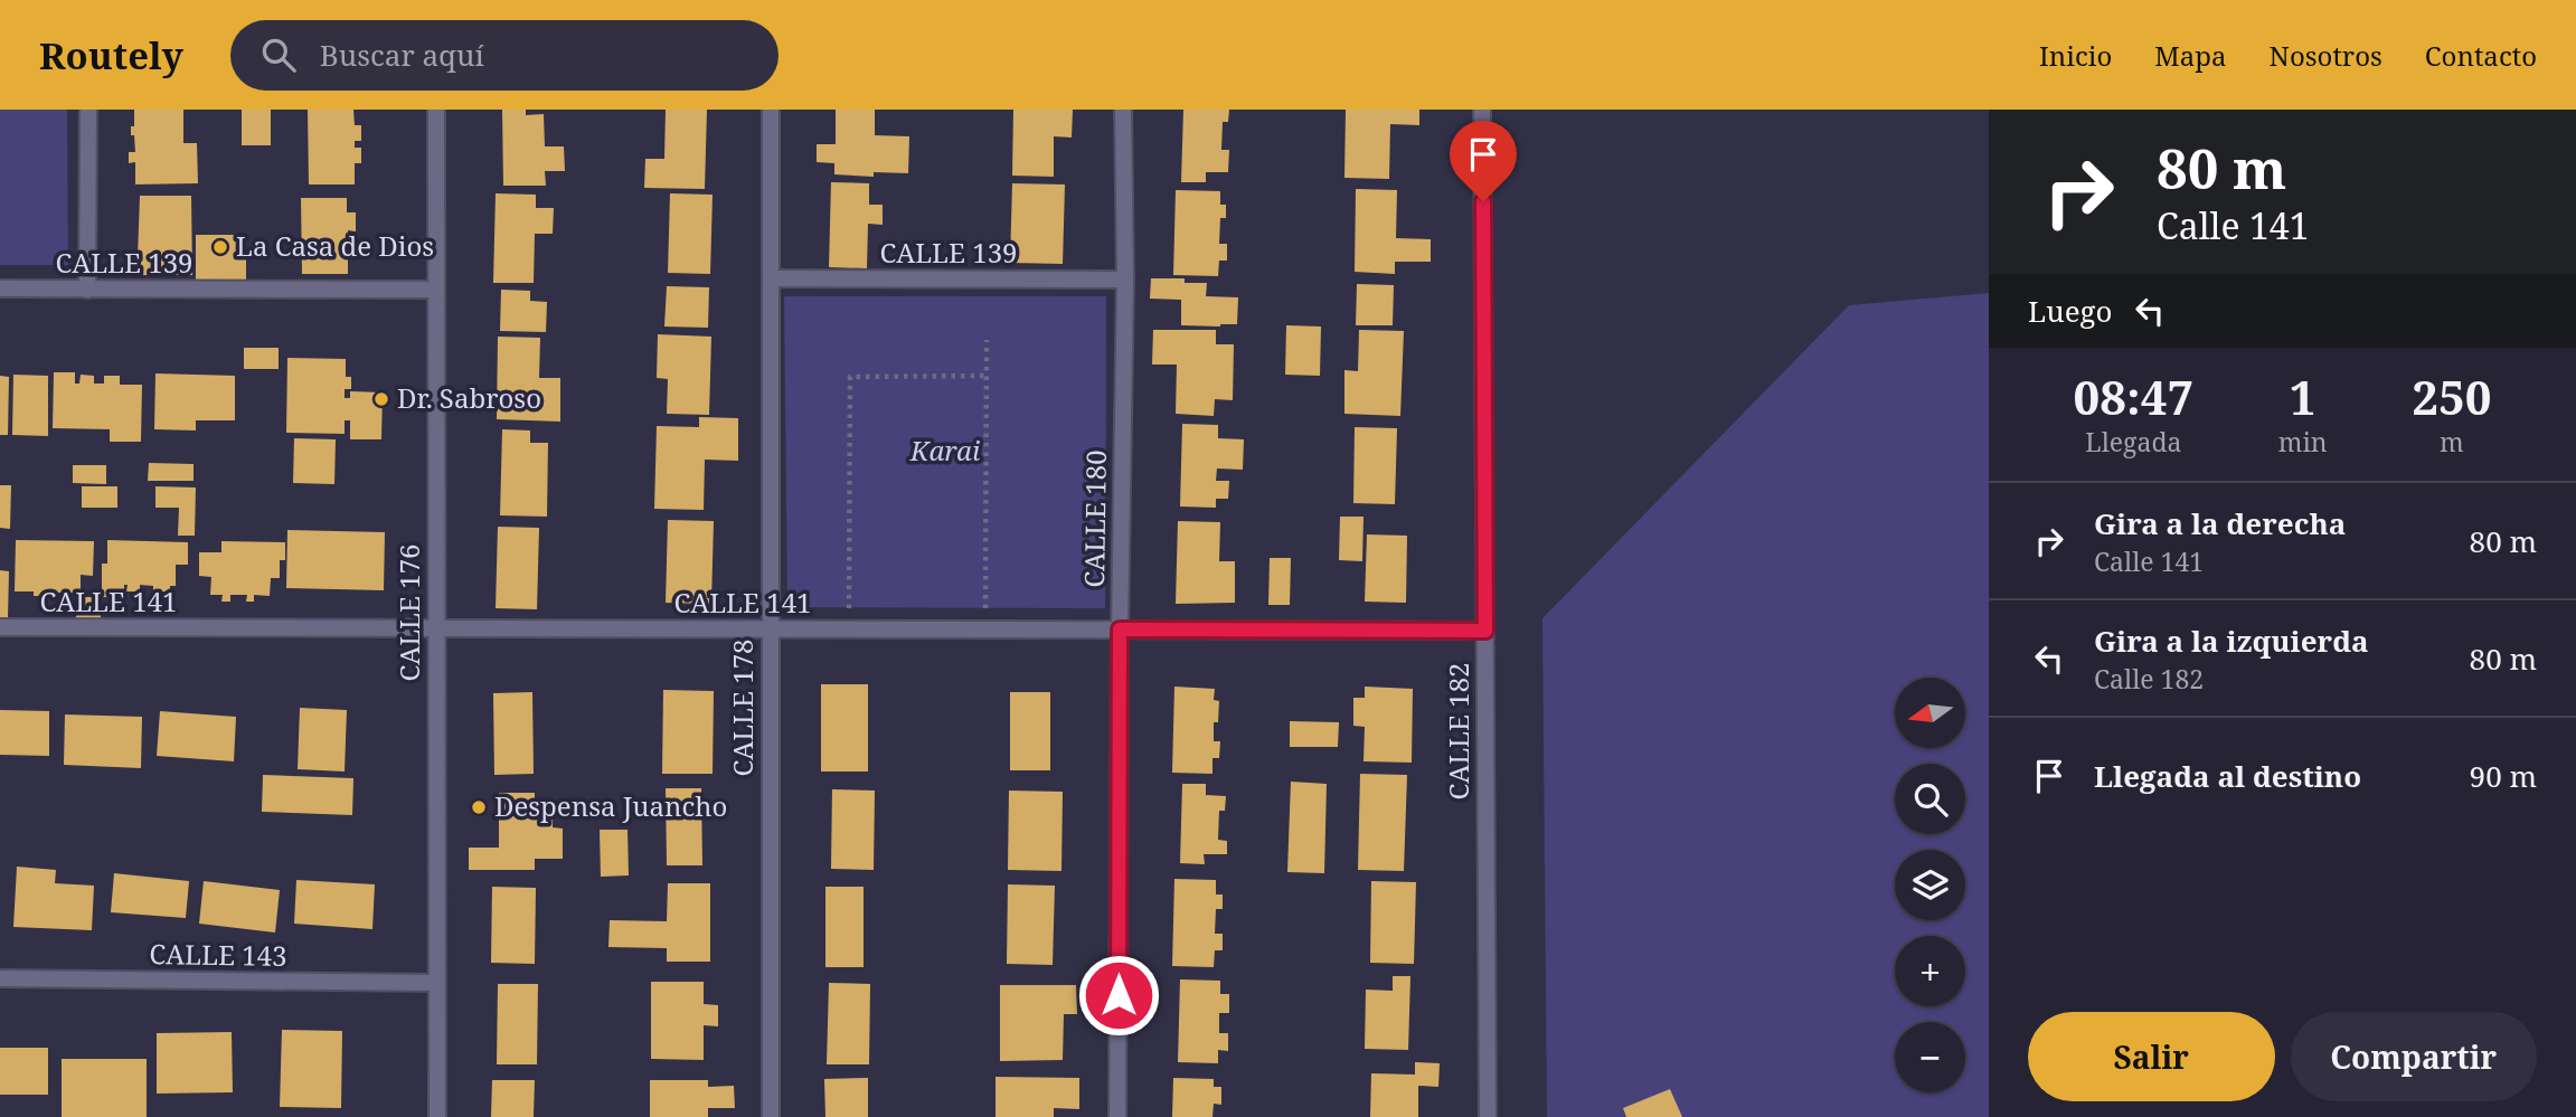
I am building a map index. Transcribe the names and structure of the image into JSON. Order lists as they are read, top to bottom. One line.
{"streets":{"street":["CALLE 139","CALLE 180","CALLE 141","CALLE 176","CALLE 178","CALLE 182","CALLE 143"]},"crossings":[["CALLE 139","CALLE 180"],["CALLE 139","CALLE 176"],["CALLE 139","CALLE 178"],["CALLE 180","CALLE 141"],["CALLE 141","CALLE 176"],["CALLE 141","CALLE 178"],["CALLE 141","CALLE 182"],["CALLE 176","CALLE 143"]],"parks":["Karai"],"places":["La Casa de Dios","Dr. Sabroso","Despensa Juancho"],"north":"left","page":{"header":"Routely","search":"Buscar aquí","nav":["Inicio","Mapa","Nosotros","Contacto"],"turn":["80 m","Calle 141"],"then":"Luego","eta":["08:47","Llegada","1","min","250","m"],"list":[{"name":"Gira a la derecha","note":"Calle 141","value":"80 m"},{"name":"Gira a la izquierda","note":"Calle 182","value":"80 m"},{"name":"Llegada al destino","value":"90 m"}],"map_buttons":["+","−"],"buttons":["Salir","Compartir"]}}
